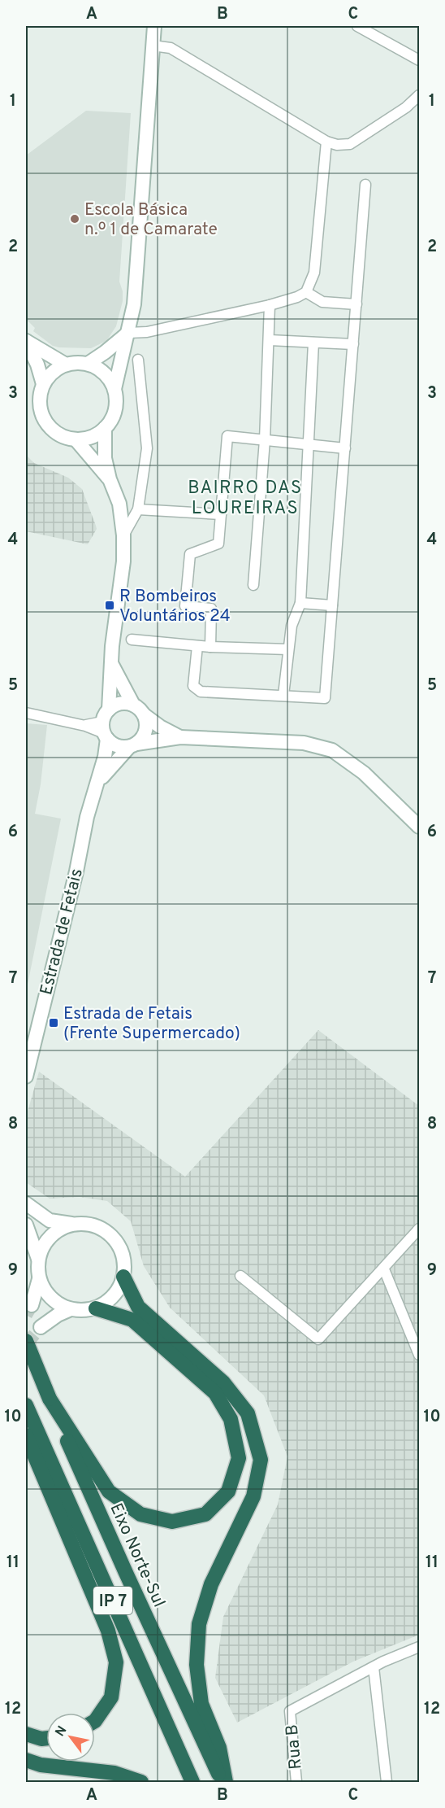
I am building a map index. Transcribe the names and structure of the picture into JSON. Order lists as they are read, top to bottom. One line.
{"streets":{"highway":["Eixo Norte-Sul","IP 7"],"street":["Estrada de Fetais","Rua B"]},"districts":["BAIRRO DAS LOUREIRAS"],"places":{"other":["Escola Básica n.º 1 de Camarate"],"transit":["R Bombeiros Voluntários 24","Estrada de Fetais (Frente Supermercado)"]},"north":"top left","grid":{"columns":["A","B","C"],"rows":["1","2","3","4","5","6","7","8","9","10","11","12"]}}
